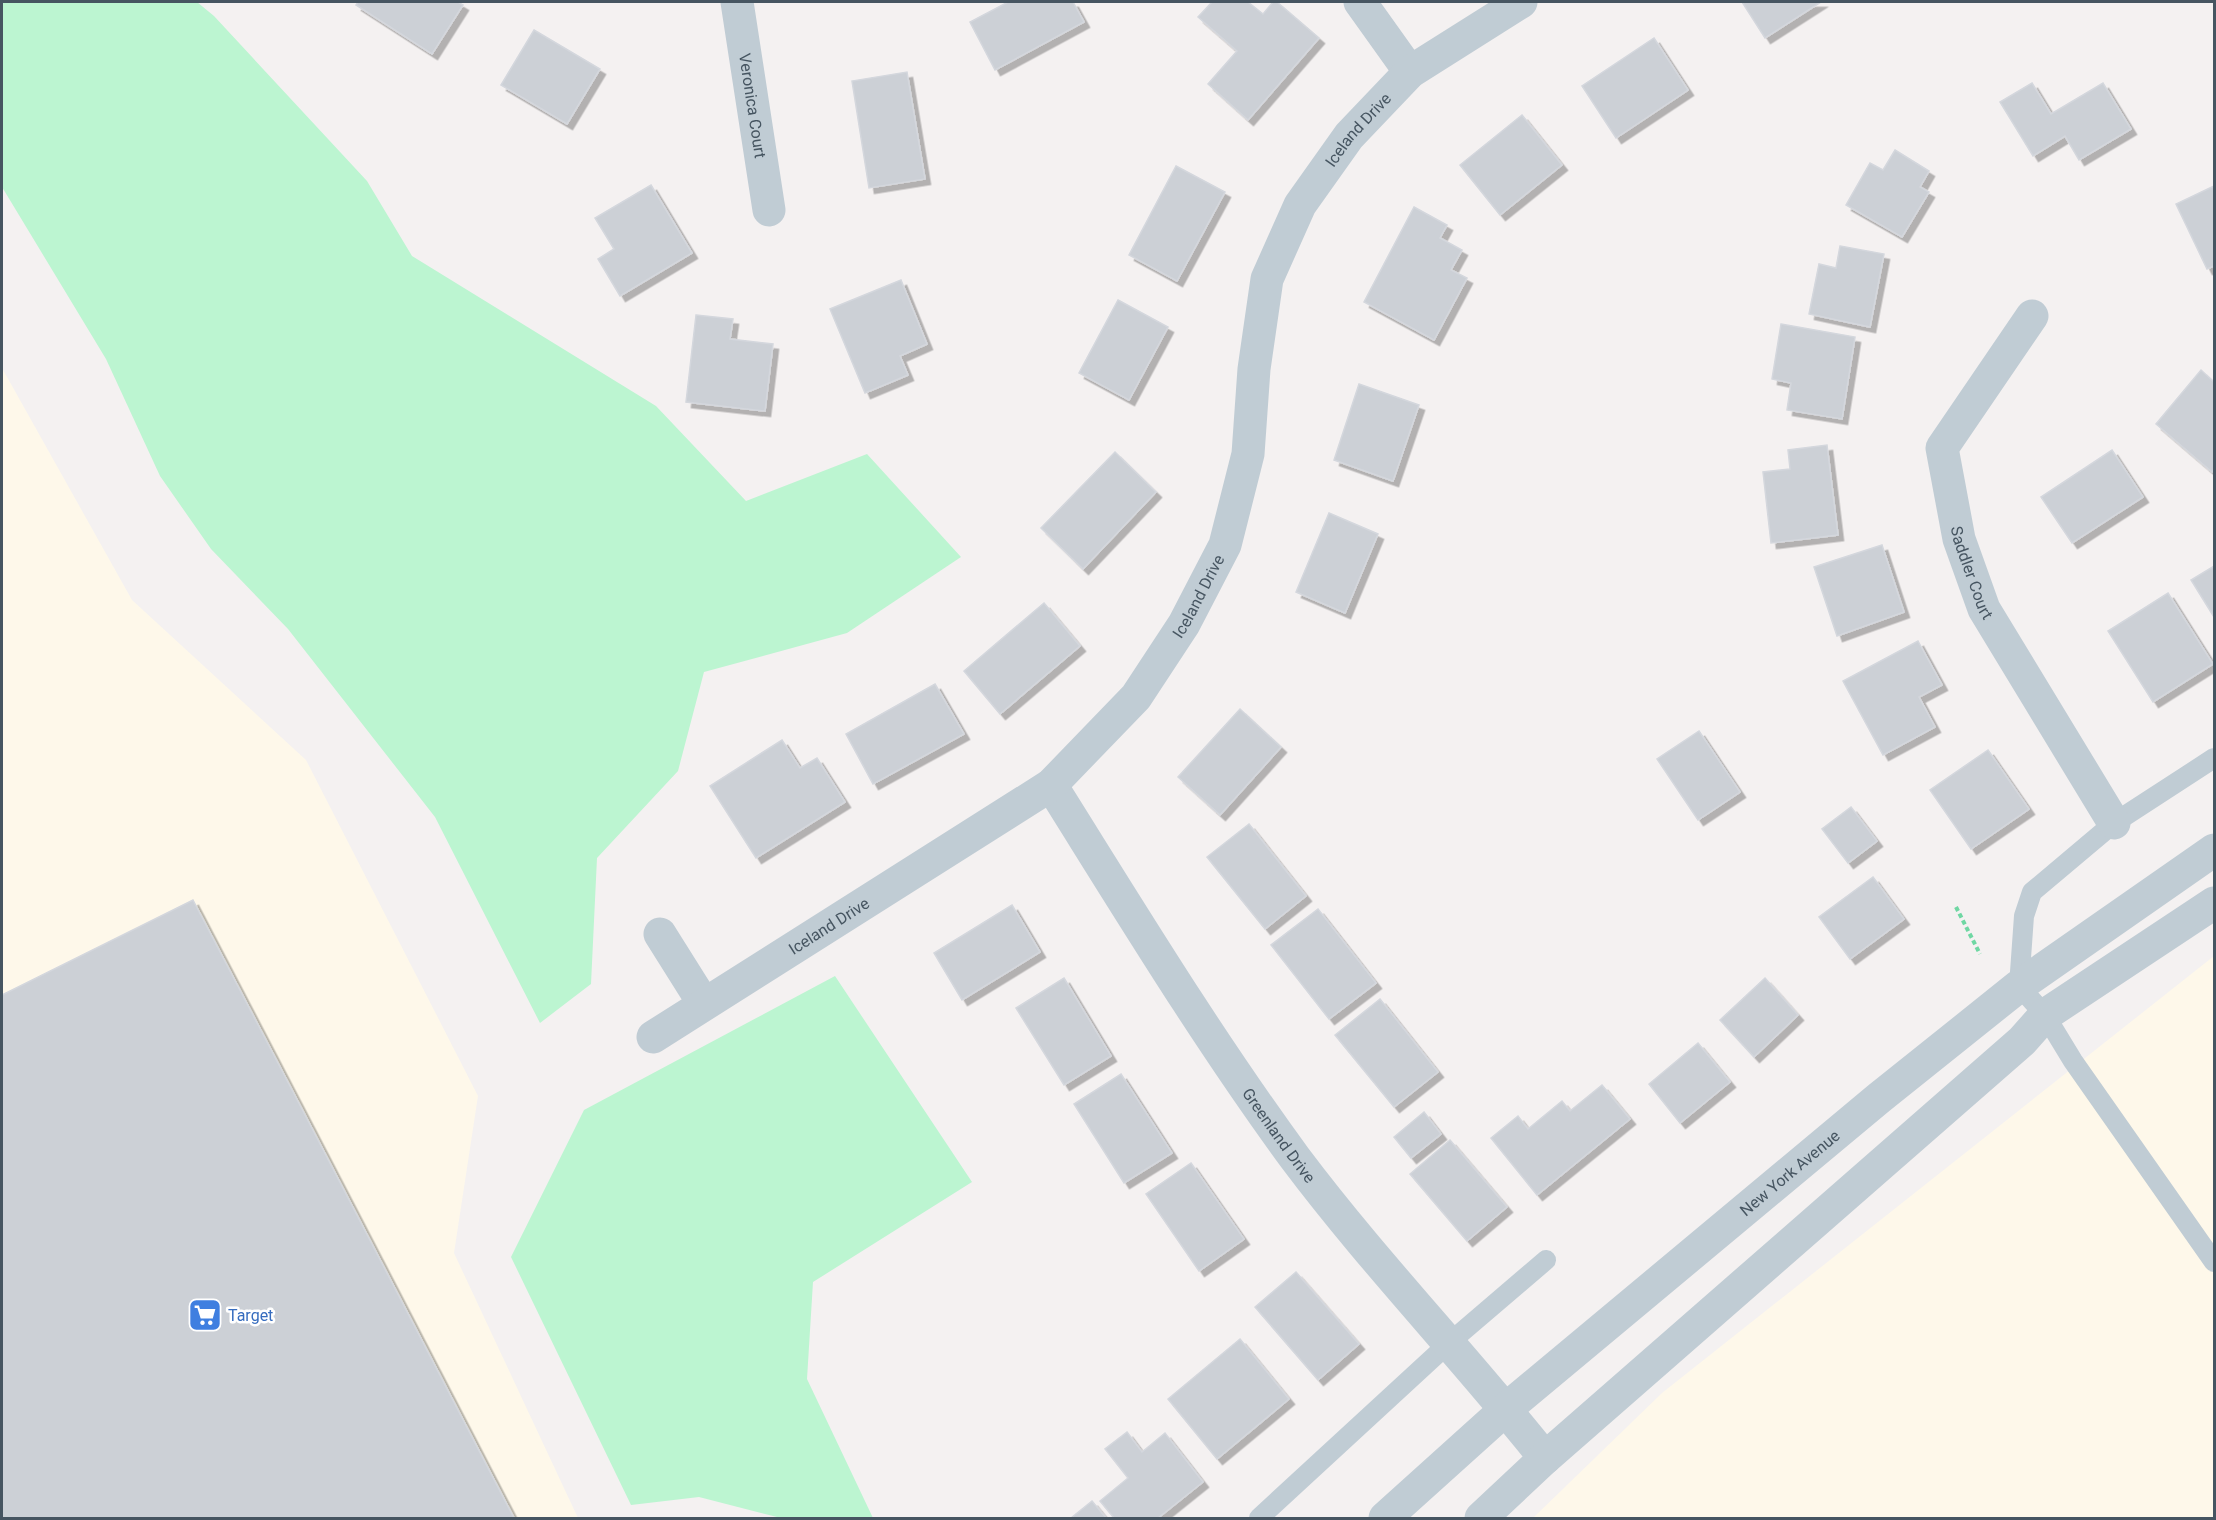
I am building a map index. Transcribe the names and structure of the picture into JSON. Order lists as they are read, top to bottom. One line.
{"streets":{"street":["Veronica Court","Iceland Drive","Saddler Court","Greenland Drive","New York Avenue"]},"crossings":[["Iceland Drive","Greenland Drive"],["Greenland Drive","New York Avenue"]],"places":{"supermarket":["Target"]}}
